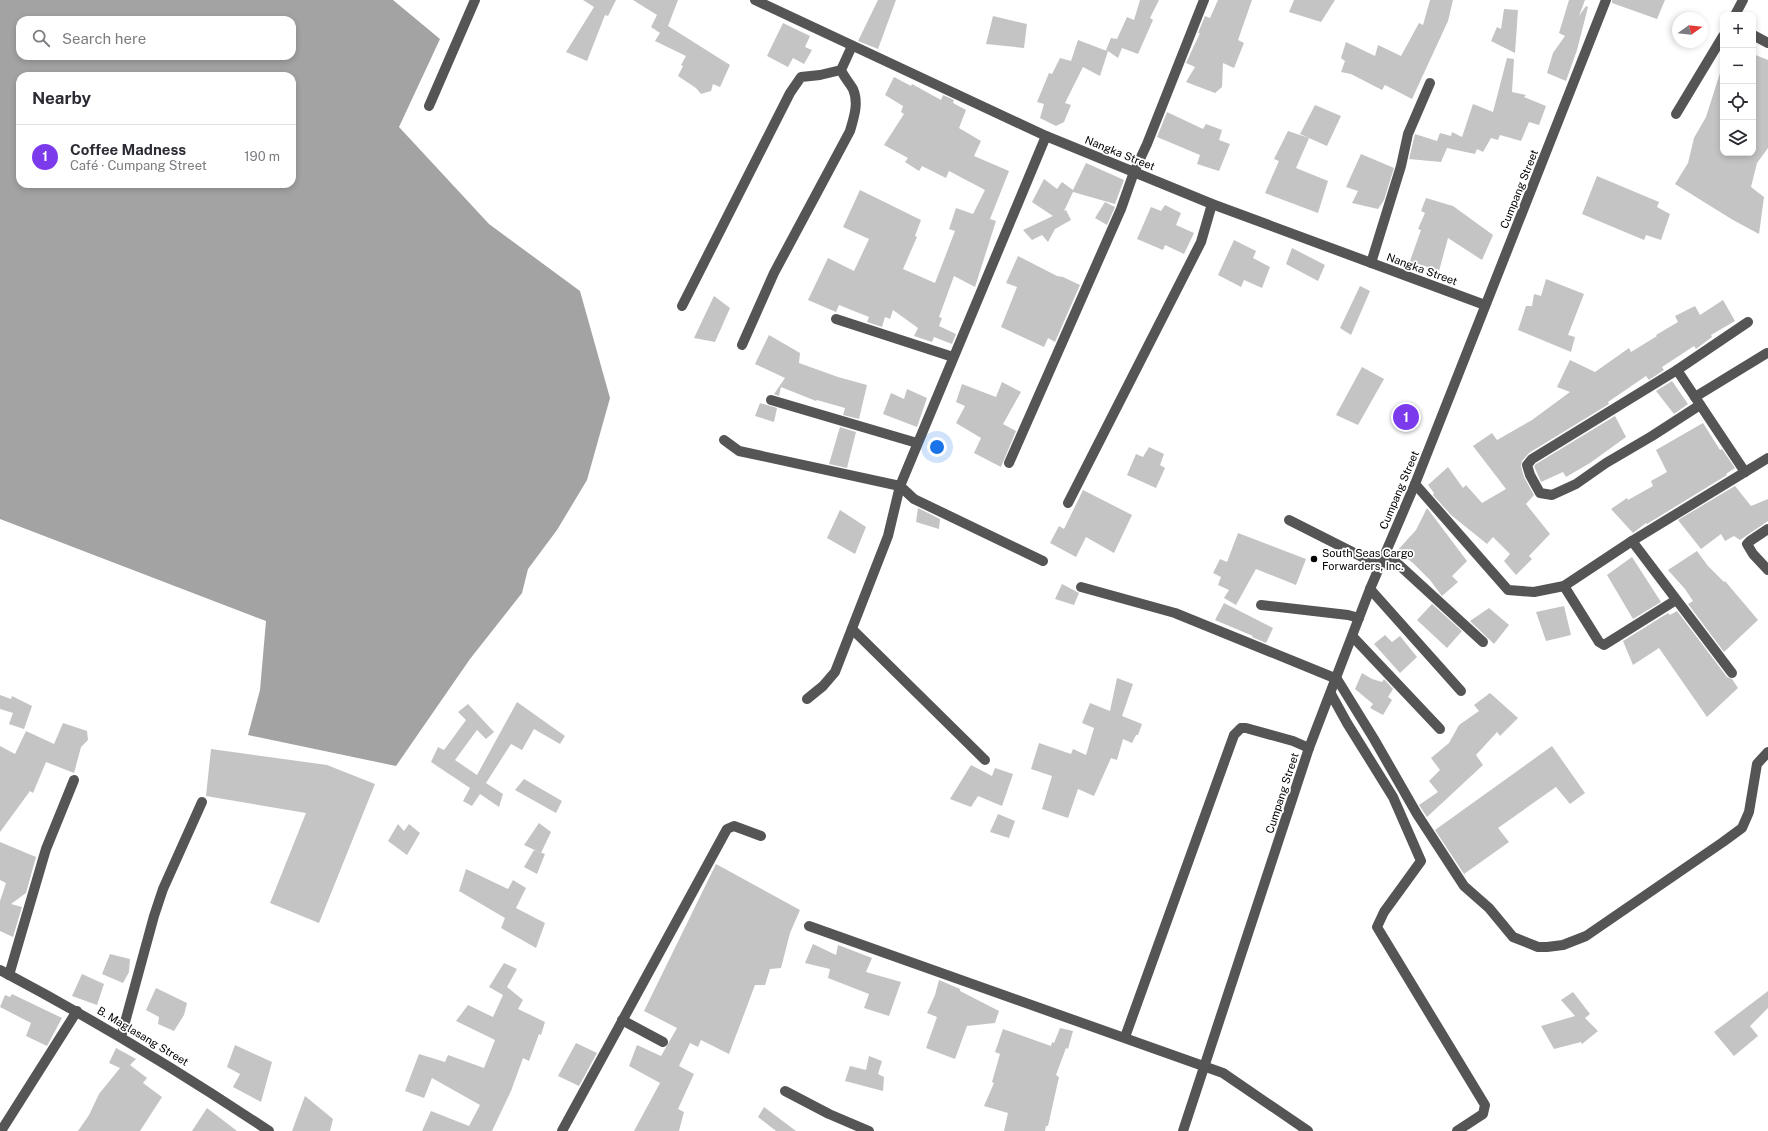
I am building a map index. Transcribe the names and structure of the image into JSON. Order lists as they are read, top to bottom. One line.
{"streets":{"street":["Nangka Street","Cumpang Street","B. Maglasang Street"]},"crossings":[["Nangka Street","Cumpang Street"]],"places":["South Seas Cargo Forwarders, Inc."],"north":"right","page":{"map_buttons":["+","−"],"search":"Search here","heading":"Nearby","list":[{"mark":"1","name":"Coffee Madness","note":"Café · Cumpang Street","value":"190 m"}],"pins":"1"}}
